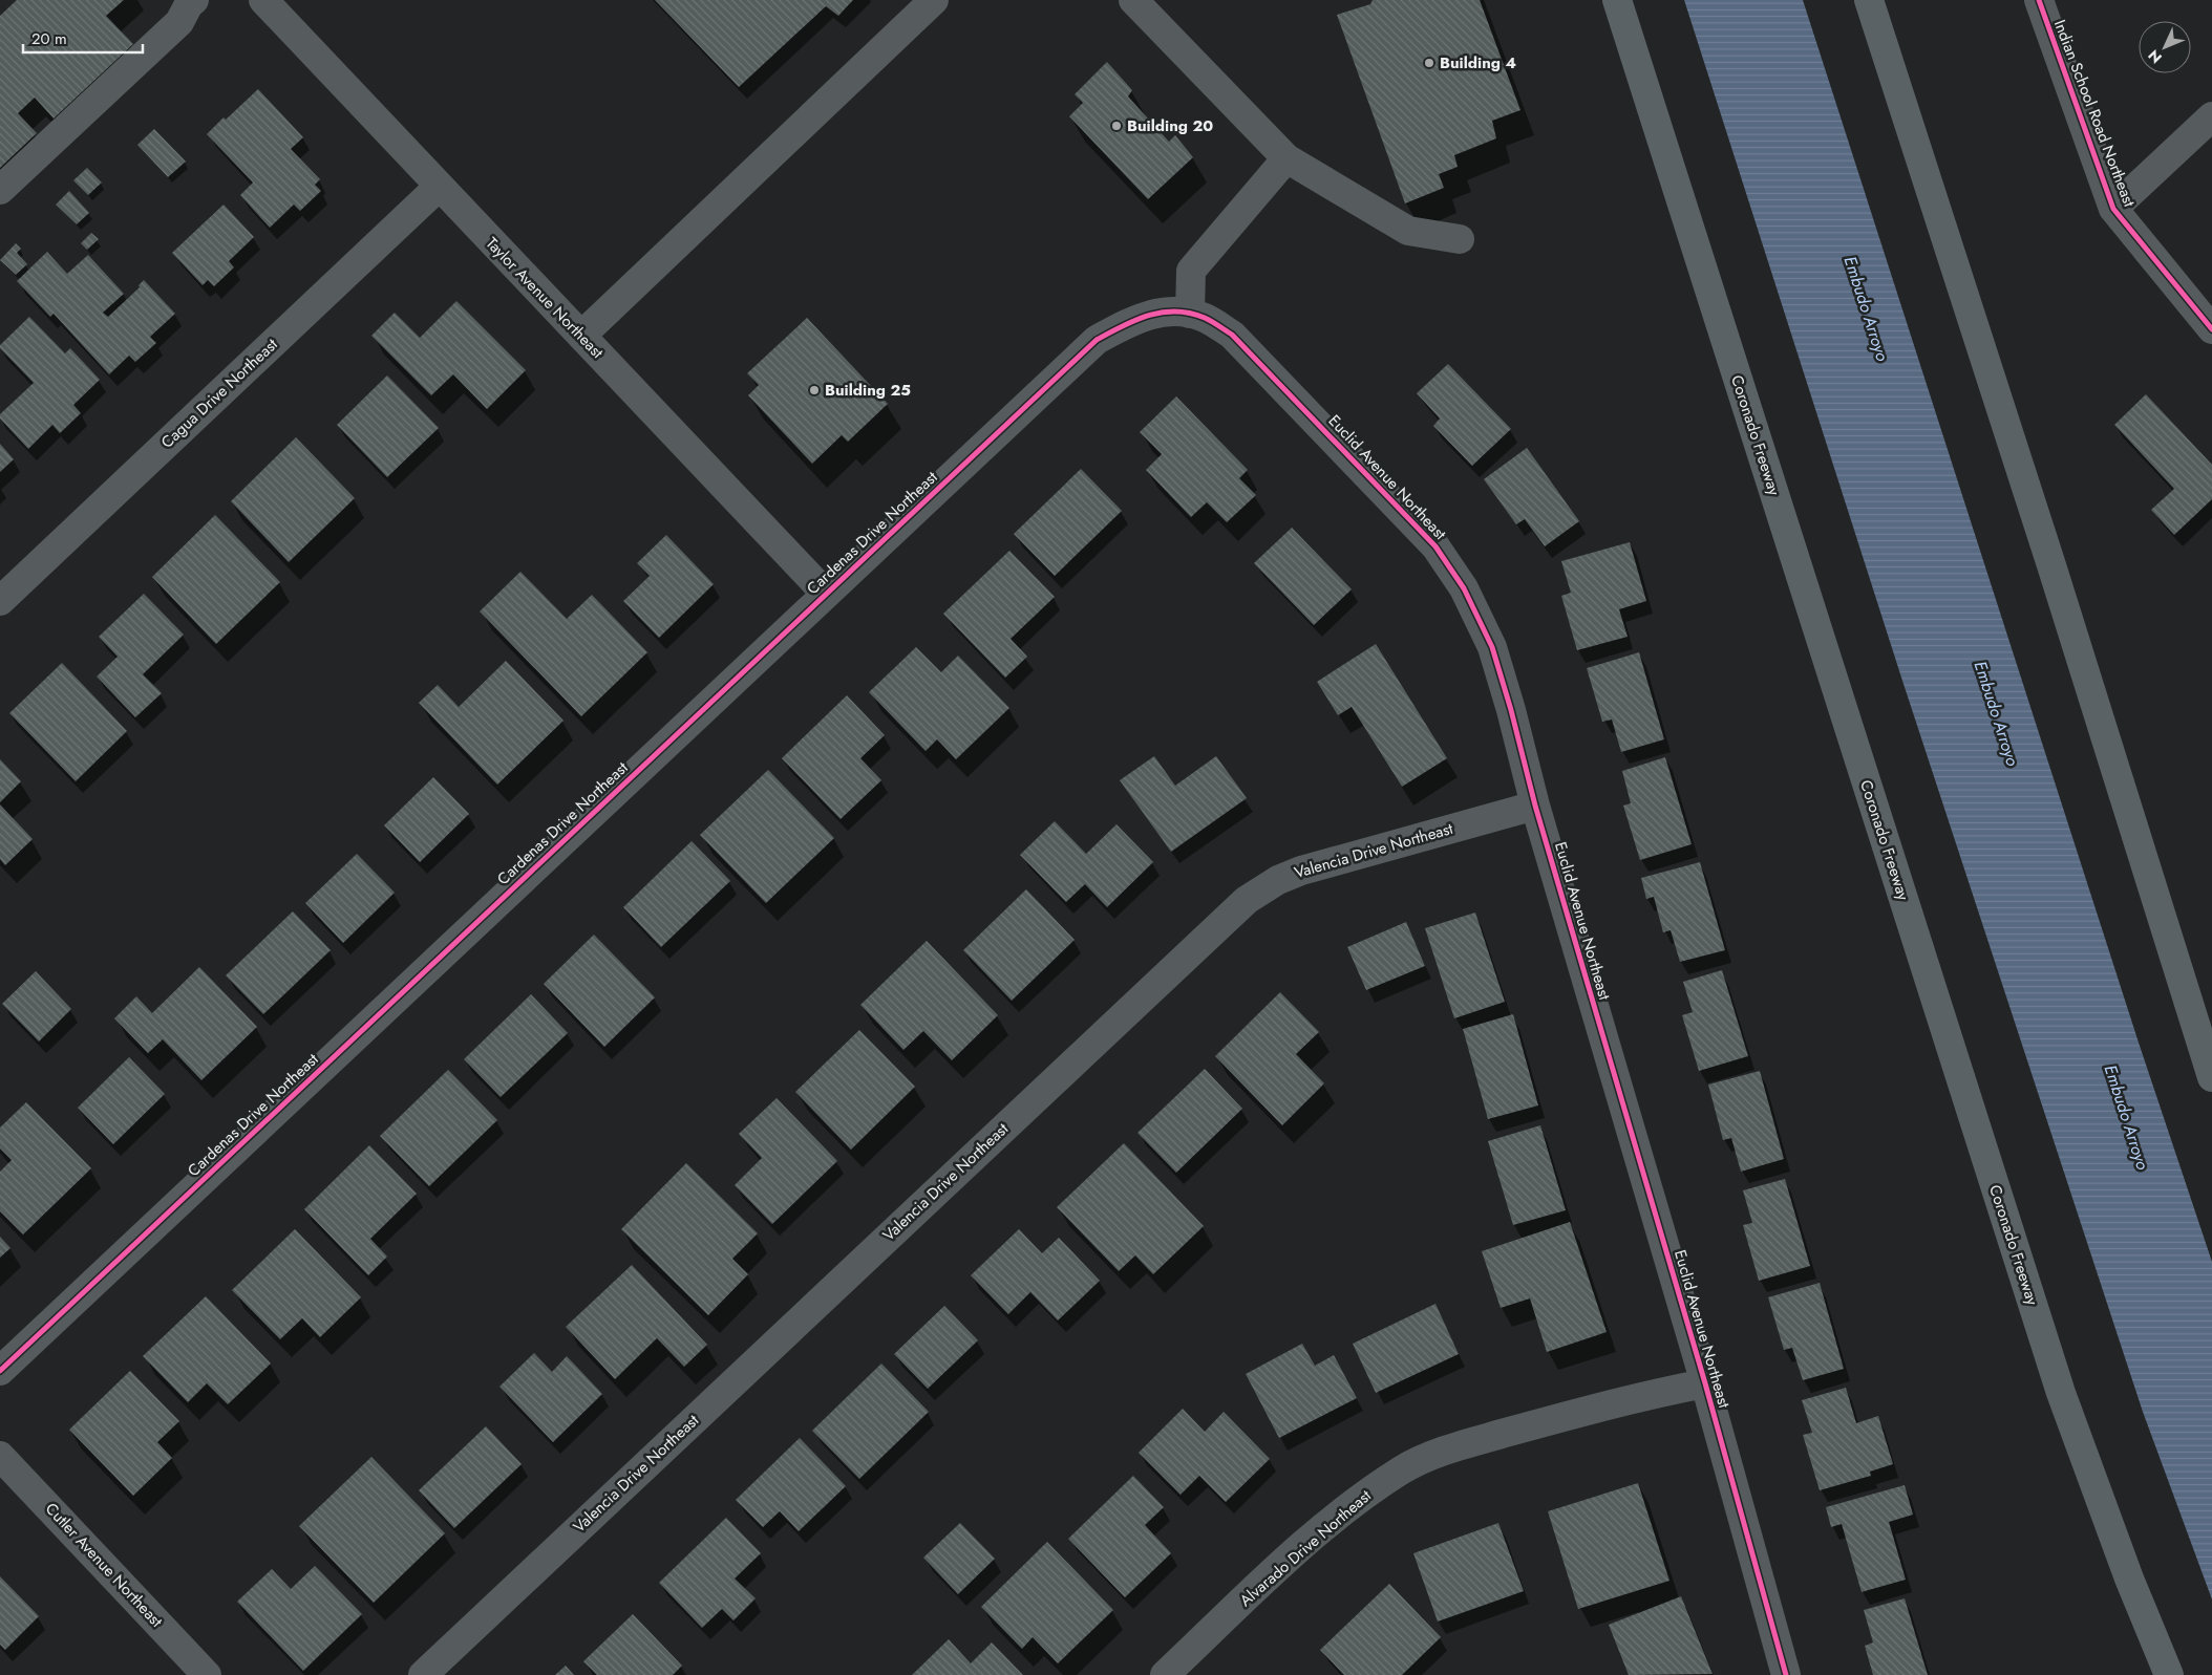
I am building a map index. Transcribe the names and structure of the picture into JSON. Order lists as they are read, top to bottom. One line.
{"streets":{"highway":["Coronado Freeway"],"street":["Indian School Road Northeast","Taylor Avenue Northeast","Cagua Drive Northeast","Euclid Avenue Northeast","Cardenas Drive Northeast","Valencia Drive Northeast","Alvarado Drive Northeast","Cutler Avenue Northeast"]},"crossings":[["Taylor Avenue Northeast","Cagua Drive Northeast"],["Taylor Avenue Northeast","Cardenas Drive Northeast"],["Euclid Avenue Northeast","Cardenas Drive Northeast"],["Euclid Avenue Northeast","Valencia Drive Northeast"],["Euclid Avenue Northeast","Alvarado Drive Northeast"]],"water":["Embudo Arroyo"],"places":["Building 4","Building 20","Building 25"],"scale_bar":"20 m","north":"bottom left"}
